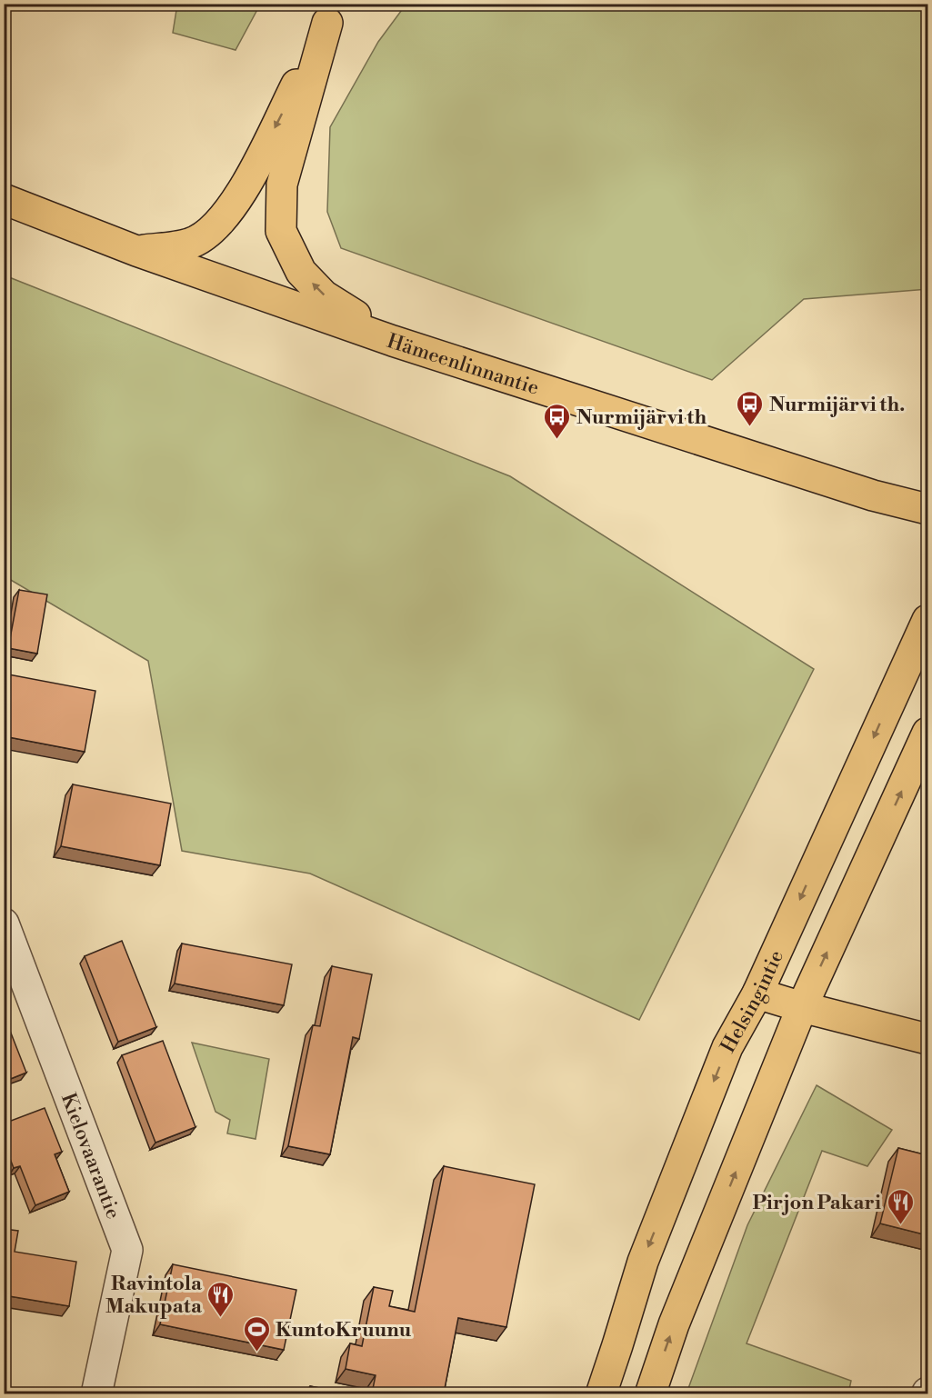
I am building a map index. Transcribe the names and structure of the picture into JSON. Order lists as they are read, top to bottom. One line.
{"streets":{"main road":["Hämeenlinnantie","Helsingintie"],"street":["Kielovaarantie"]},"places":{"bus stop":["Nurmijärvi th.","Nurmijärvi th"],"restaurant":["Pirjon Pakari","Ravintola Makupata"],"sports":["KuntoKruunu"]}}
